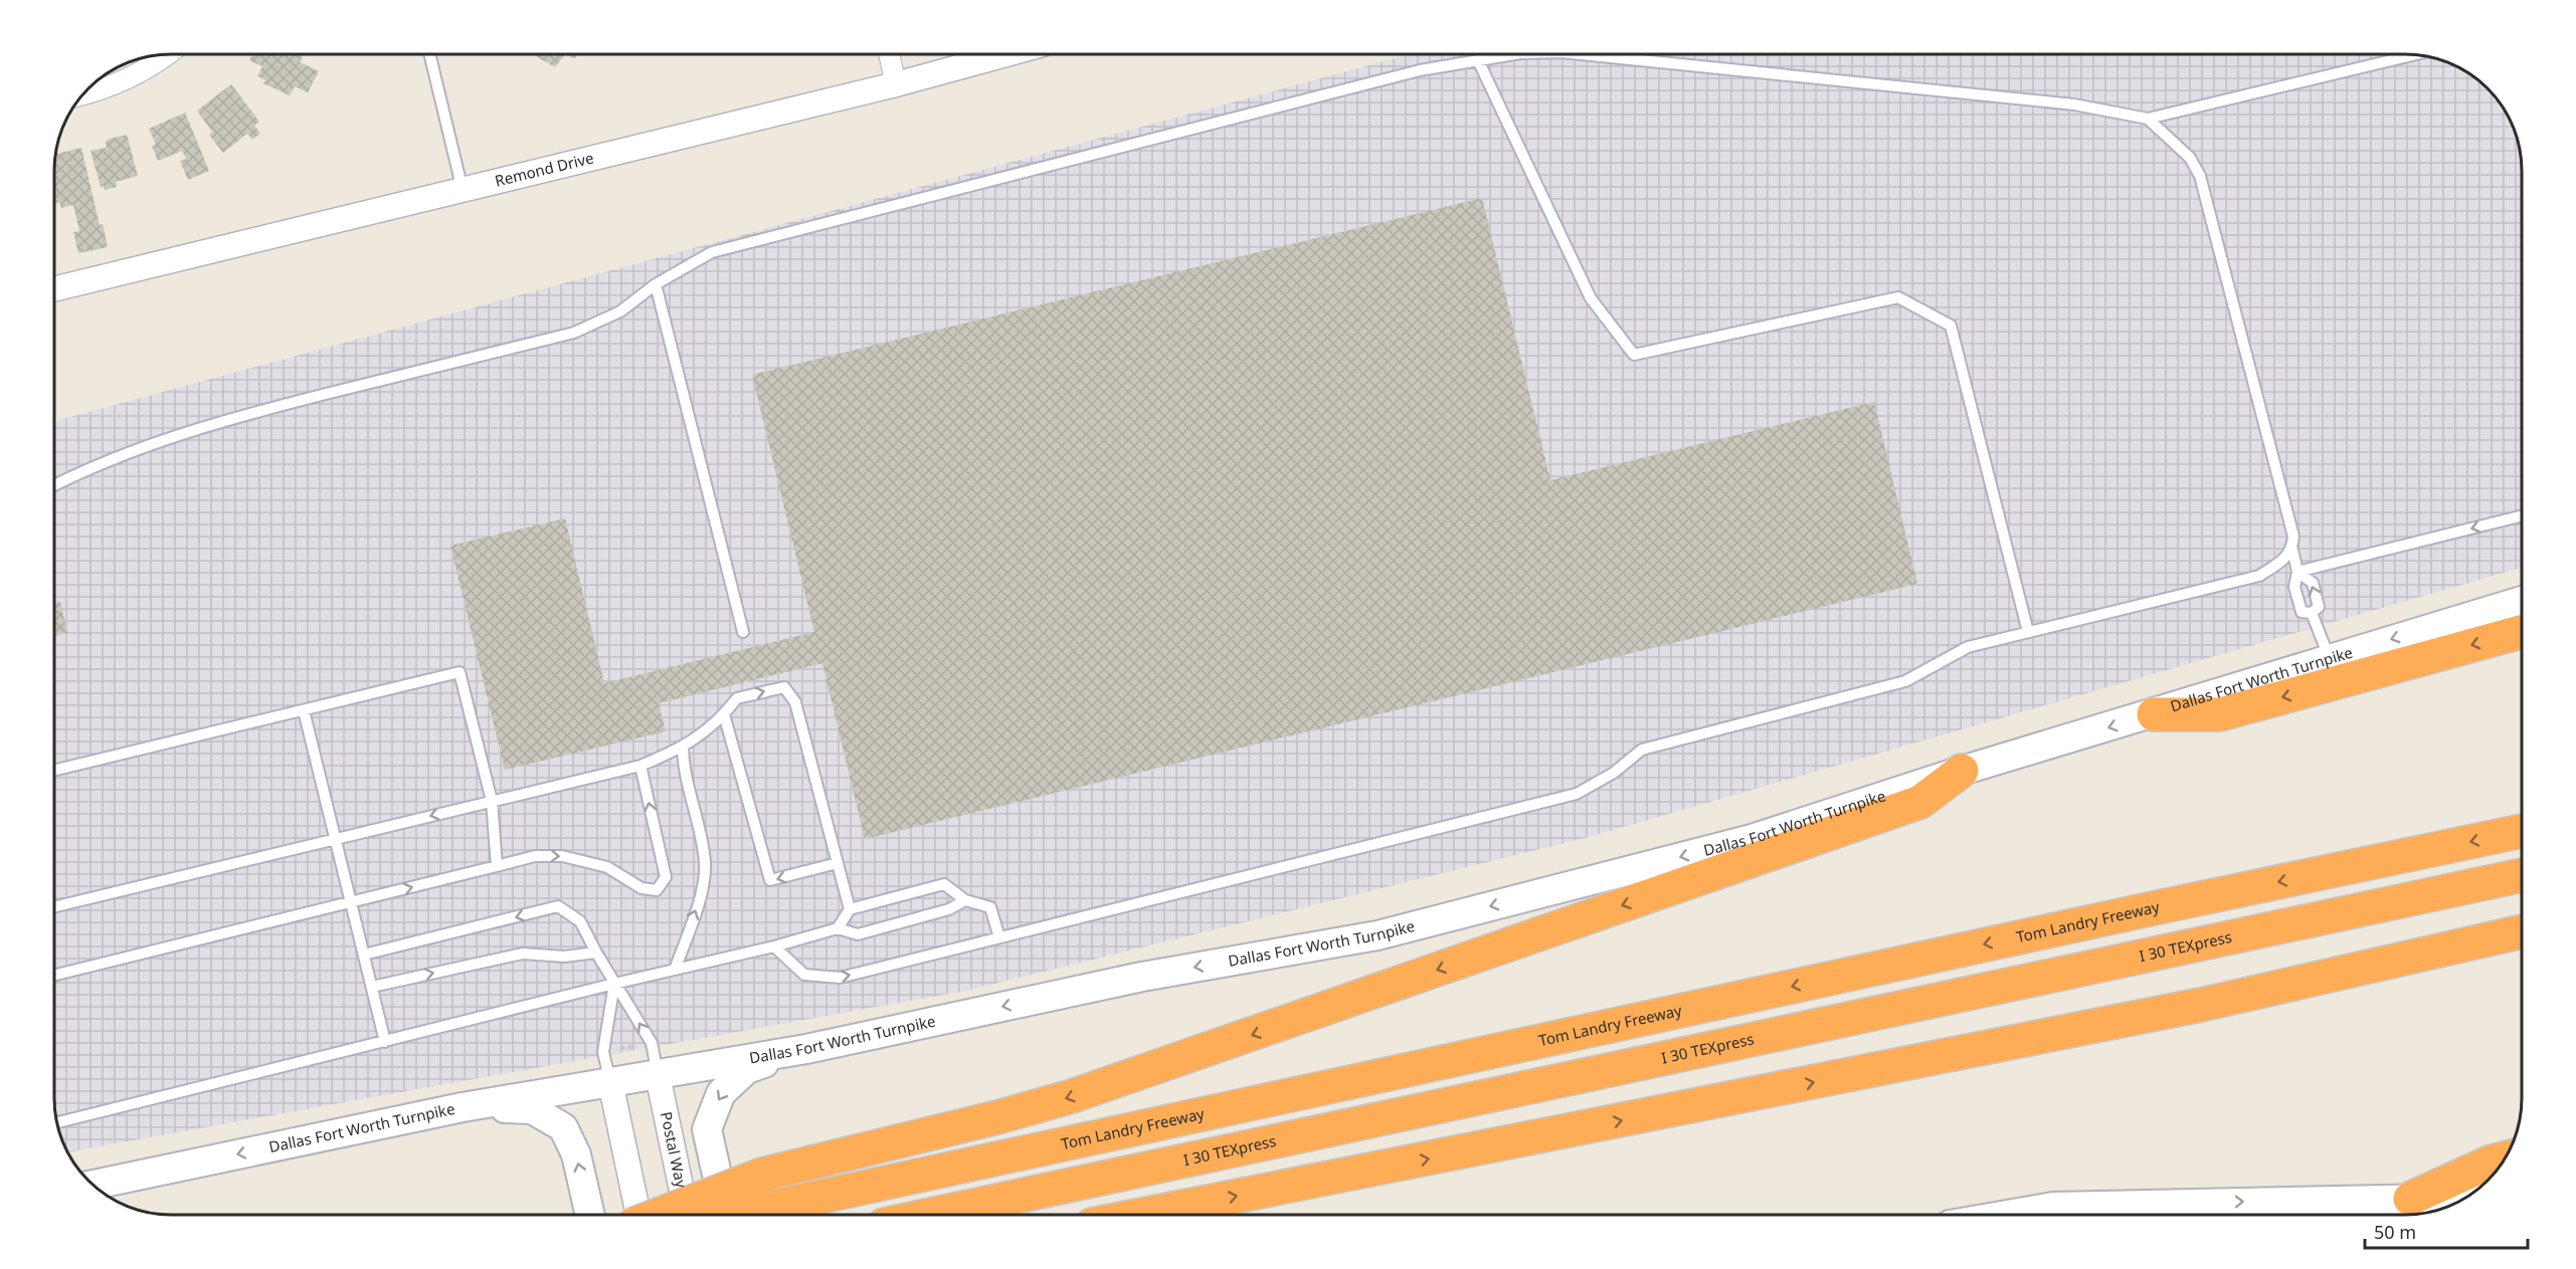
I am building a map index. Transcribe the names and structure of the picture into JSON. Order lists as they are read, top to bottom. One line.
{"streets":{"highway":["Tom Landry Freeway","I 30 TEXpress"],"main road":["Dallas Fort Worth Turnpike"],"street":["Remond Drive","Postal Way"]},"crossings":[["Dallas Fort Worth Turnpike","Postal Way"]],"one_way":["Dallas Fort Worth Turnpike"],"scale_bar":"50 m"}
